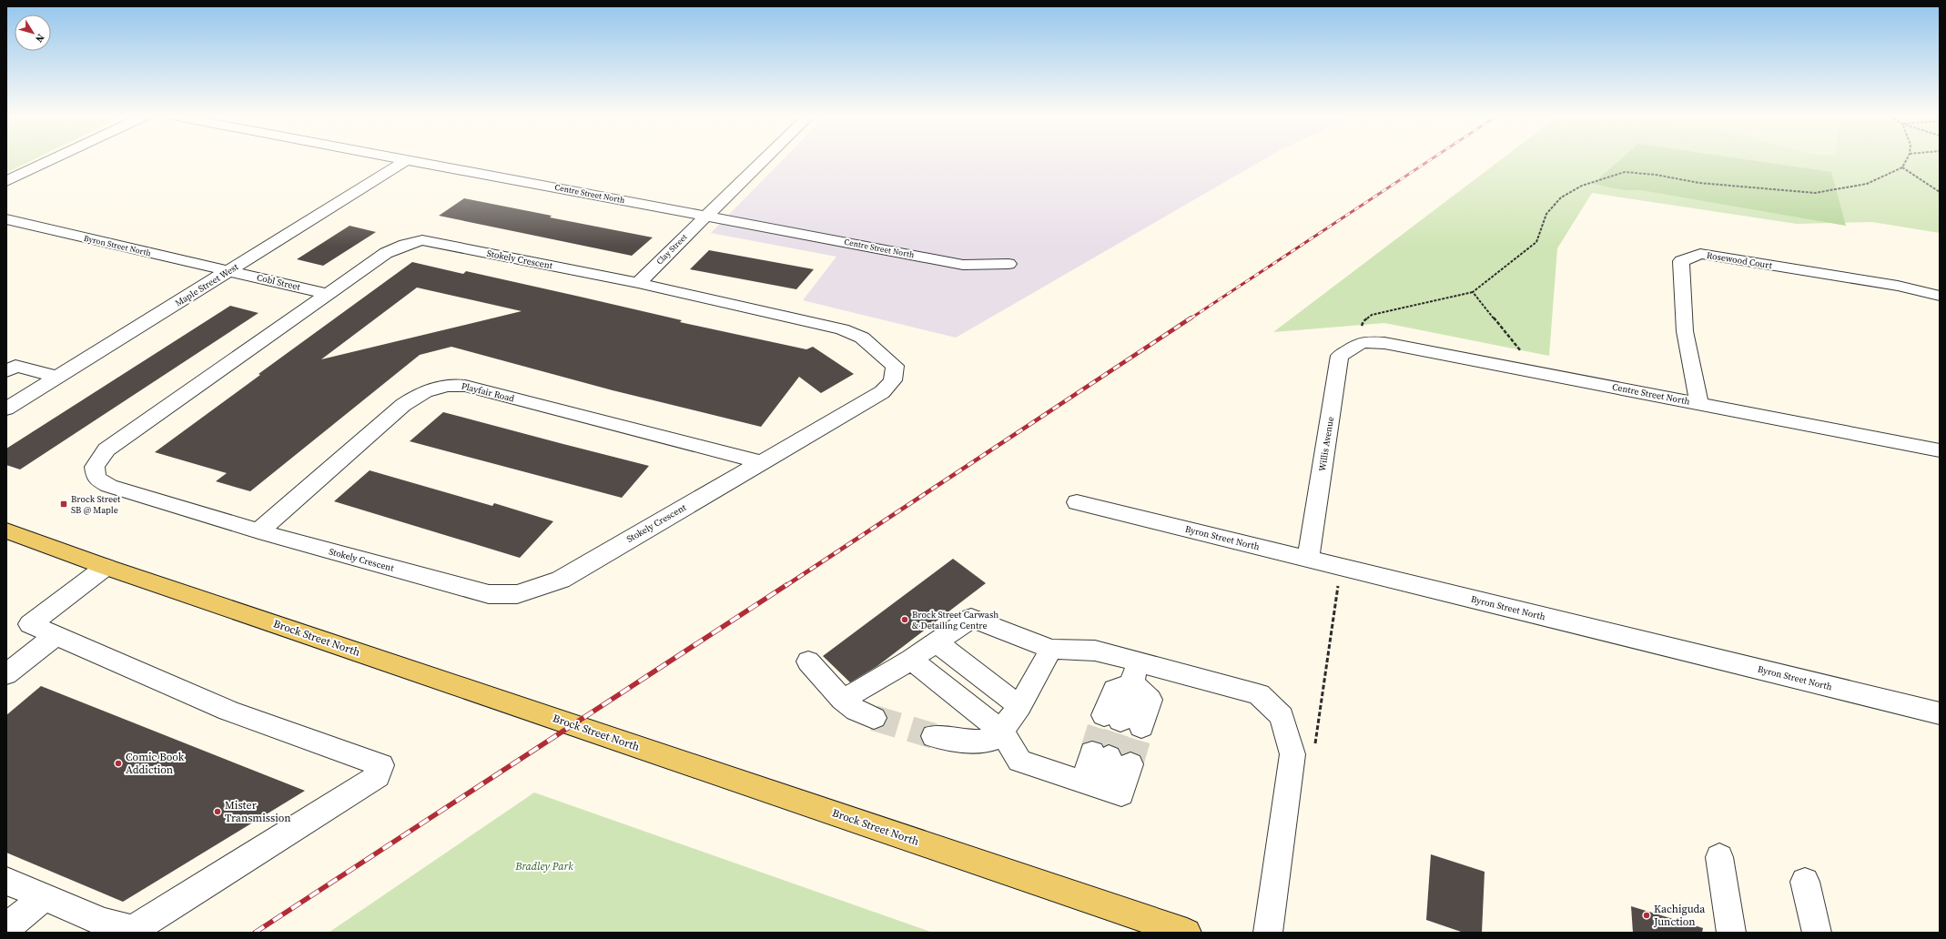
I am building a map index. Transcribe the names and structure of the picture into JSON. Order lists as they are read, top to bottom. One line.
{"streets":{"main road":["Brock Street North"],"street":["Centre Street North","Byron Street North","Clay Street","Stokely Crescent","Rosewood Court","Cobl Street","Maple Street West","Playfair Road","Willis Avenue"]},"crossings":[["Centre Street North","Clay Street"],["Centre Street North","Rosewood Court"],["Centre Street North","Maple Street West"],["Centre Street North","Willis Avenue"],["Byron Street North","Cobl Street"],["Byron Street North","Maple Street West"],["Byron Street North","Willis Avenue"],["Clay Street","Stokely Crescent"],["Stokely Crescent","Cobl Street"],["Stokely Crescent","Playfair Road"],["Cobl Street","Maple Street West"]],"parks":["Bradley Park"],"places":{"transit":["Brock Street SB @ Maple"],"other":["Brock Street Carwash & Detailing Centre","Comic Book Addiction","Mister Transmission","Kachiguda Junction"]},"north":"bottom right"}
